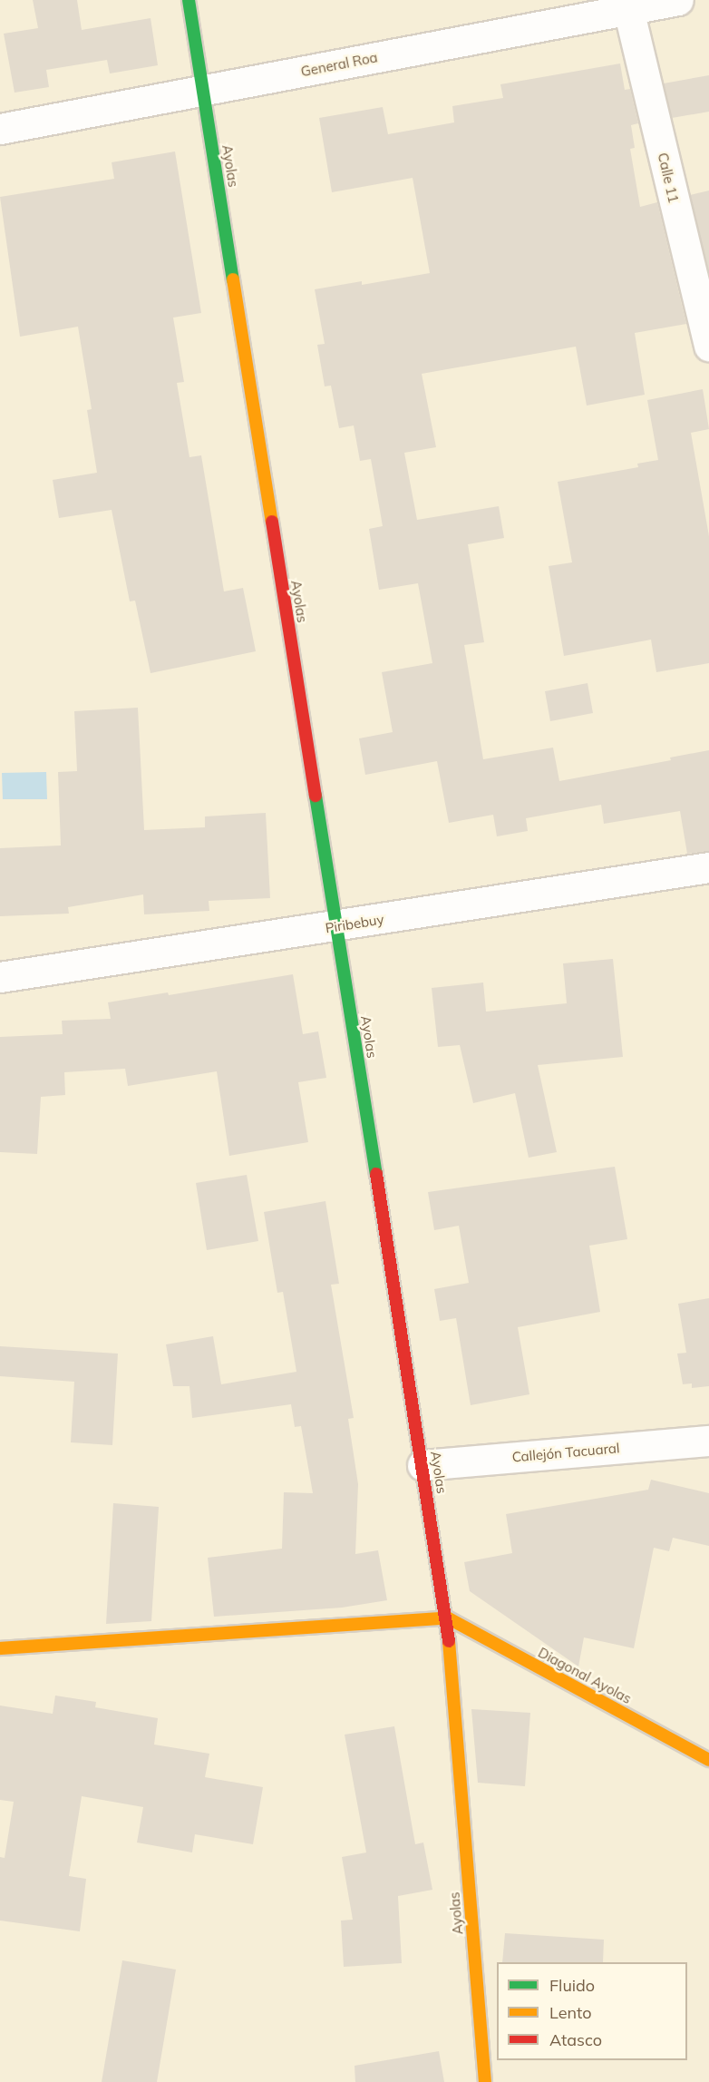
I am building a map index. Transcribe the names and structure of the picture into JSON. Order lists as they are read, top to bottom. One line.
{"streets":{"street":["General Roa","Ayolas","Calle 11","Piribebuy","Callejón Tacuaral","Diagonal Ayolas"]},"crossings":[["General Roa","Ayolas"],["General Roa","Calle 11"],["Ayolas","Piribebuy"],["Ayolas","Callejón Tacuaral"],["Ayolas","Diagonal Ayolas"]],"legend":["Fluido","Lento","Atasco"]}
